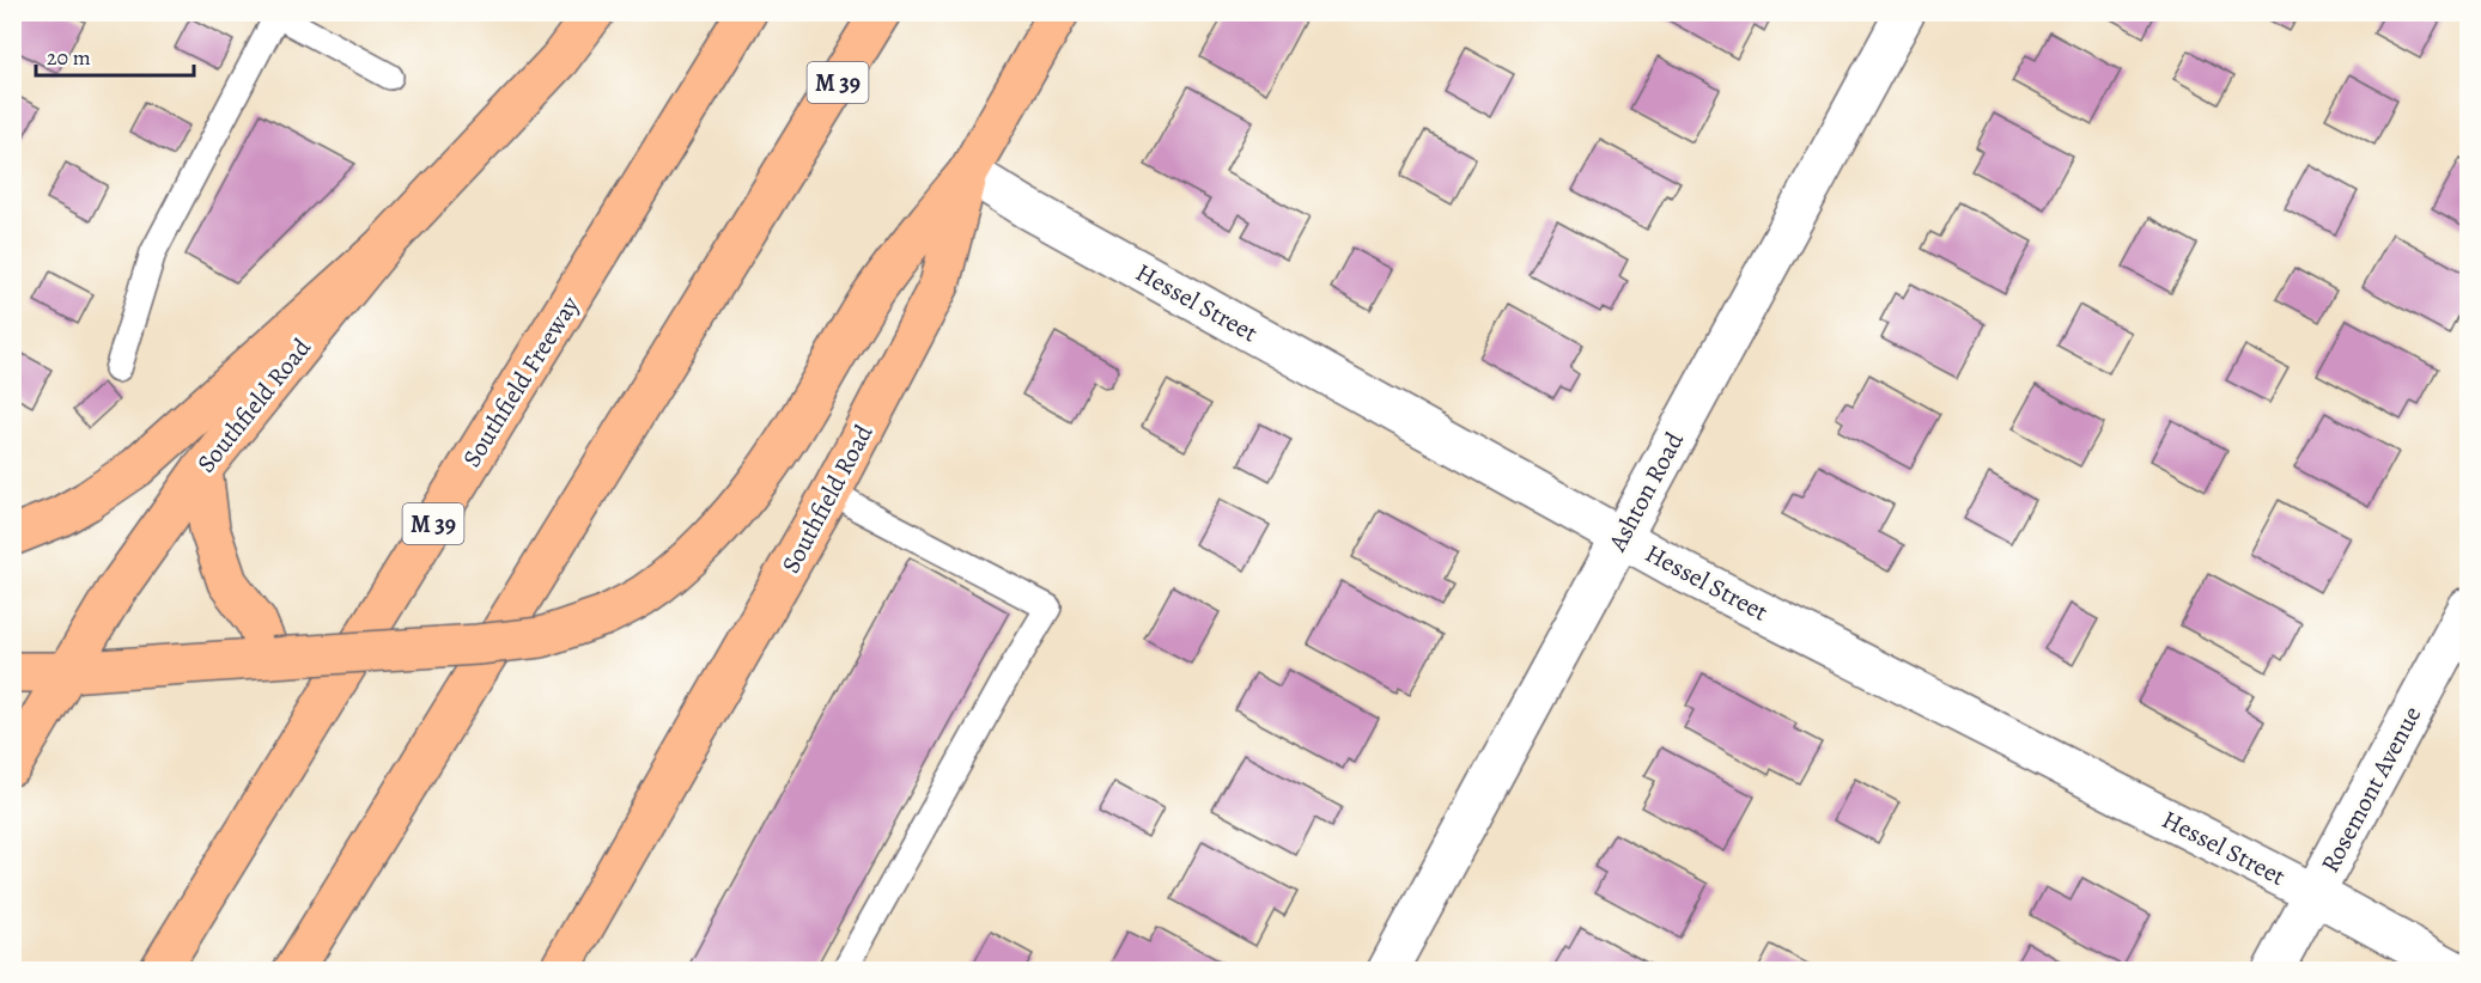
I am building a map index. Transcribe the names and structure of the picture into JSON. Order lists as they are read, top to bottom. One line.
{"streets":{"main road":["M 39","Southfield Freeway","Southfield Road"],"street":["Hessel Street","Ashton Road","Rosemont Avenue"]},"crossings":[["Hessel Street","Southfield Road"],["Hessel Street","Ashton Road"],["Hessel Street","Rosemont Avenue"]],"scale_bar":"20 m"}
